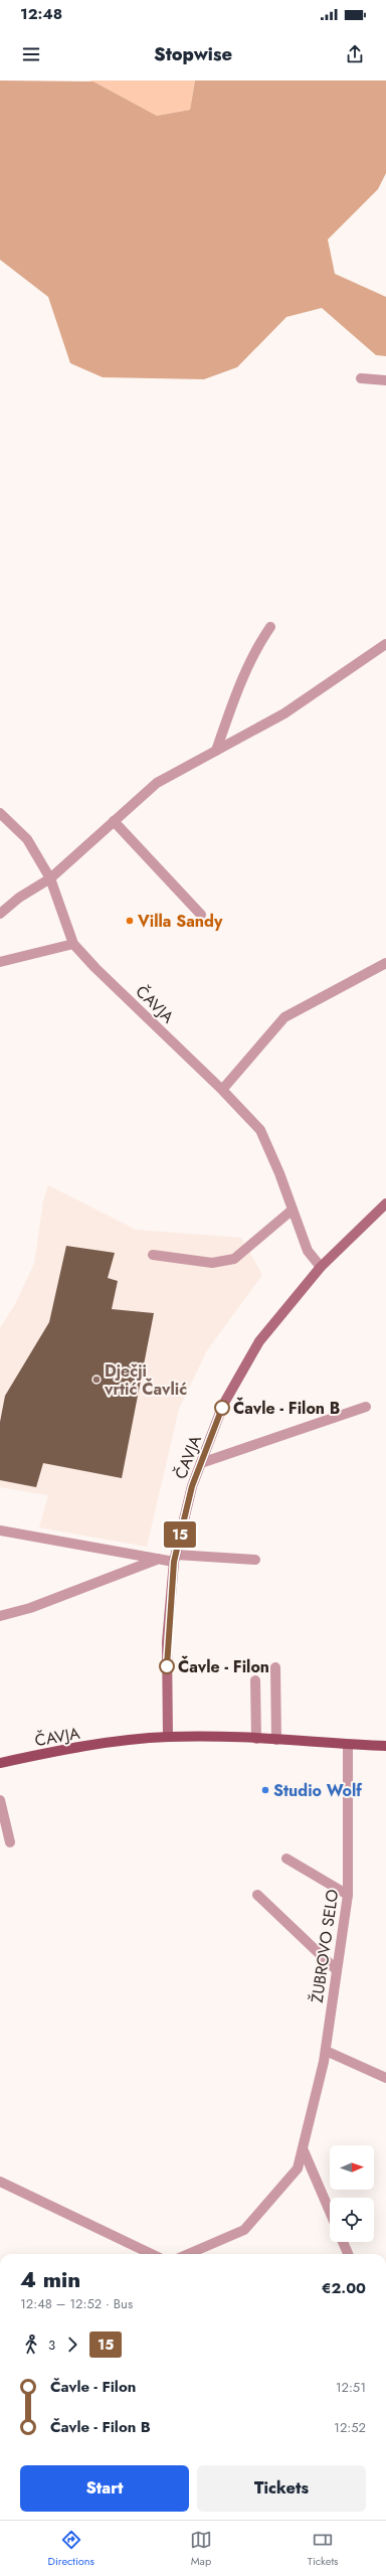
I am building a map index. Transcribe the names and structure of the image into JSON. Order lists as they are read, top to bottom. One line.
{"streets":{"main road":["ČAVJA"],"street":["ŽUBROVO SELO"]},"crossings":[["ČAVJA","ŽUBROVO SELO"]],"places":["Villa Sandy","Dječji vrtić Čavlić","Čavle - Filon B","Čavle - Filon","Studio Wolf"],"lines":["bus line 15"],"north":"right","page":{"status":"12:48","header":"Stopwise","on_map":"15","heading":["4 min","12:48 – 12:52 · Bus","€2.00"],"legs":["3","15"],"list":[{"name":"Čavle - Filon","value":"12:51"},{"name":"Čavle - Filon B","value":"12:52"}],"buttons":["Start","Tickets"],"tabs":["Directions","Map","Tickets"]}}
